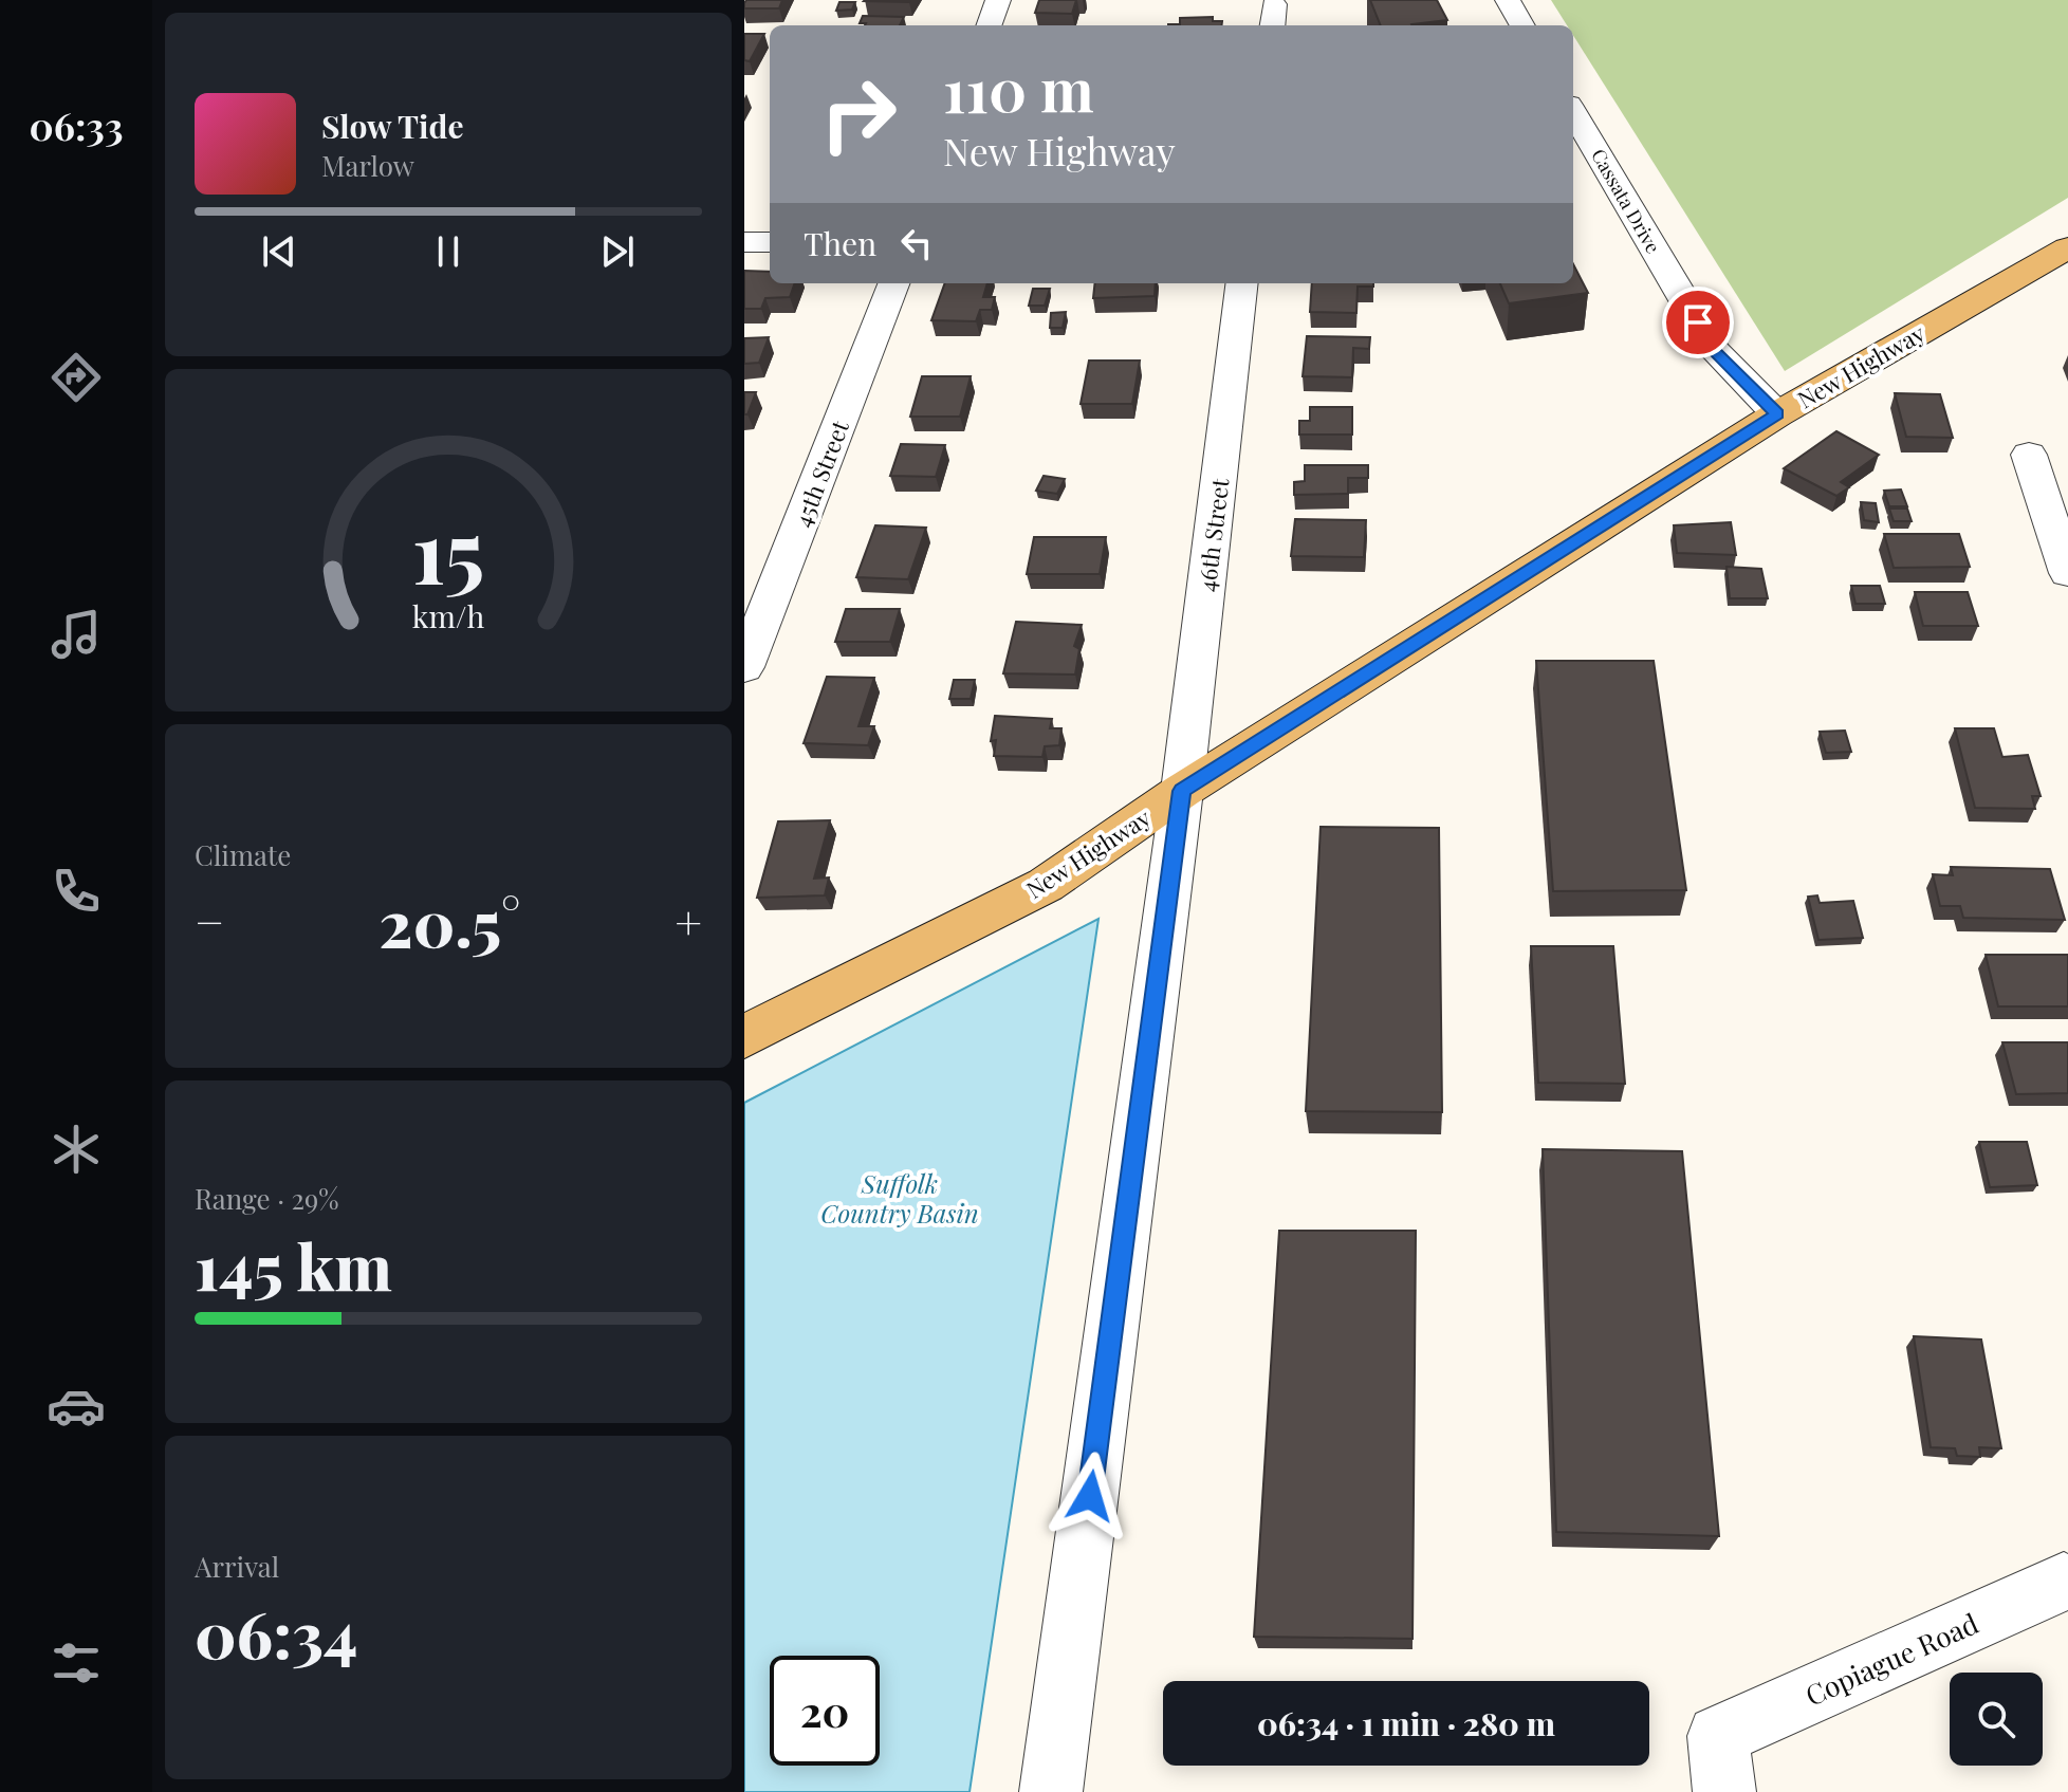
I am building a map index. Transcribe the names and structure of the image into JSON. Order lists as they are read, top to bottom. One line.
{"streets":{"main road":["New Highway"],"street":["Cassata Drive","45th Street","46th Street","Copiague Road"]},"crossings":[["Cassata Drive","New Highway"],["New Highway","46th Street"]],"water":["Suffolk Country Basin"],"page":{"tabs":"06:33","turn":["110 m","New Highway"],"song":["Slow Tide","Marlow"],"then":"Then","tile":["Climate",["Range · 29%","145 km"],["Arrival","06:34"]],"heat":["−","20.5°","+"],"limit":"20","trip":"06:34 · 1 min · 280 m","gauge":["15","km/h"]}}
